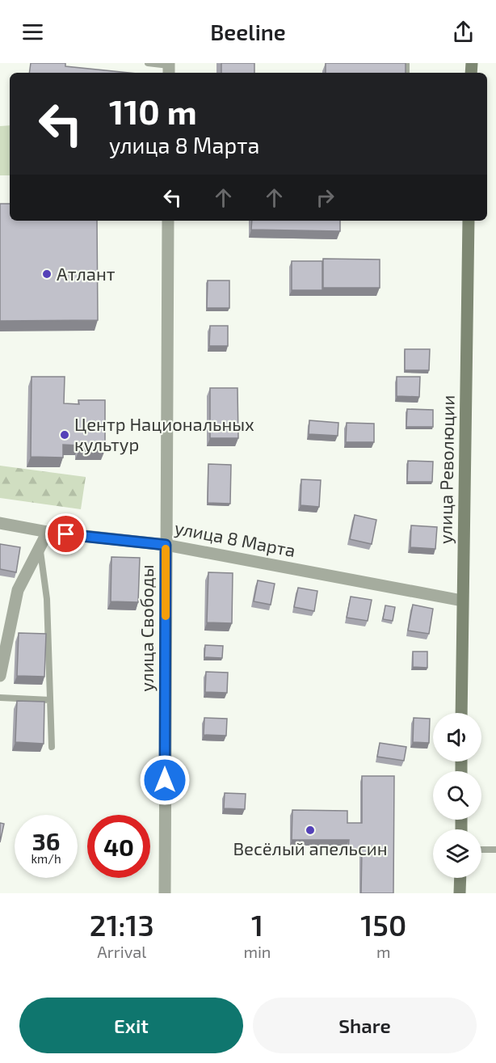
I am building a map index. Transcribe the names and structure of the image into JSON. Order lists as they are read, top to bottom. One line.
{"streets":{"main road":["улица Революции"],"street":["улица 8 Марта","улица Свободы"]},"crossings":[["улица Революции","улица 8 Марта"],["улица 8 Марта","улица Свободы"]],"places":["Атлант","Центр Национальных культур","Весёлый апельсин"],"page":{"header":"Beeline","turn":["110 m","улица 8 Марта"],"speed":"36 km/h","limit":"40","eta":["21:13","Arrival","1","min","150","m"],"buttons":["Exit","Share"]}}
